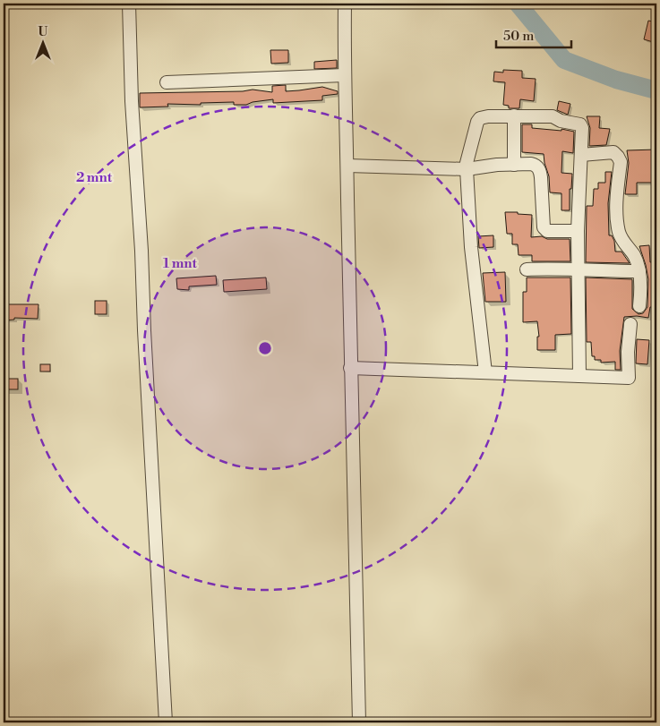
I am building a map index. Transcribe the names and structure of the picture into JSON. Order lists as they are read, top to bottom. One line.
{"scale_bar":"50 m","north":"top","rings":["2 mnt","1 mnt"]}
